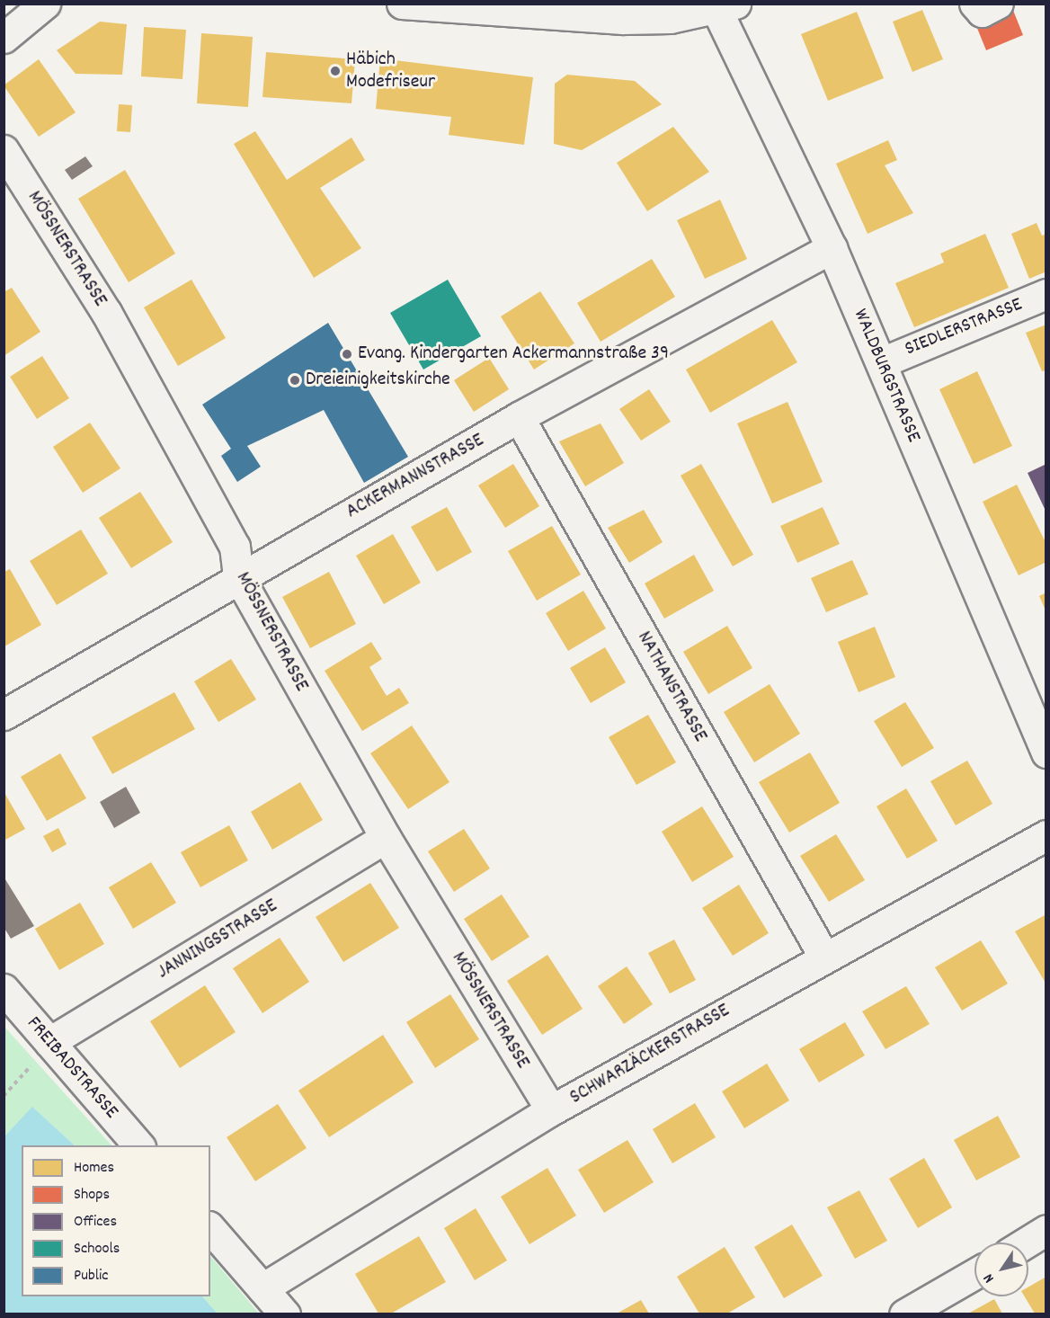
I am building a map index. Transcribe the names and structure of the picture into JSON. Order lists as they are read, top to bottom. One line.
{"streets":{"street":["MÖSSNERSTRASSE","SIEDLERSTRASSE","WALDBURGSTRASSE","ACKERMANNSTRASSE","NATHANSTRASSE","JANNINGSSTRASSE","SCHWARZÄCKERSTRASSE","FREIBADSTRASSE"]},"crossings":[["MÖSSNERSTRASSE","ACKERMANNSTRASSE"],["MÖSSNERSTRASSE","JANNINGSSTRASSE"],["MÖSSNERSTRASSE","SCHWARZÄCKERSTRASSE"],["SIEDLERSTRASSE","WALDBURGSTRASSE"],["WALDBURGSTRASSE","ACKERMANNSTRASSE"],["ACKERMANNSTRASSE","NATHANSTRASSE"],["NATHANSTRASSE","SCHWARZÄCKERSTRASSE"],["JANNINGSSTRASSE","FREIBADSTRASSE"]],"places":["Häbich Modefriseur","Evang. Kindergarten Ackermannstraße 39","Dreieinigkeitskirche"],"legend":["Homes","Shops","Offices","Schools","Public"],"north":"bottom left"}
